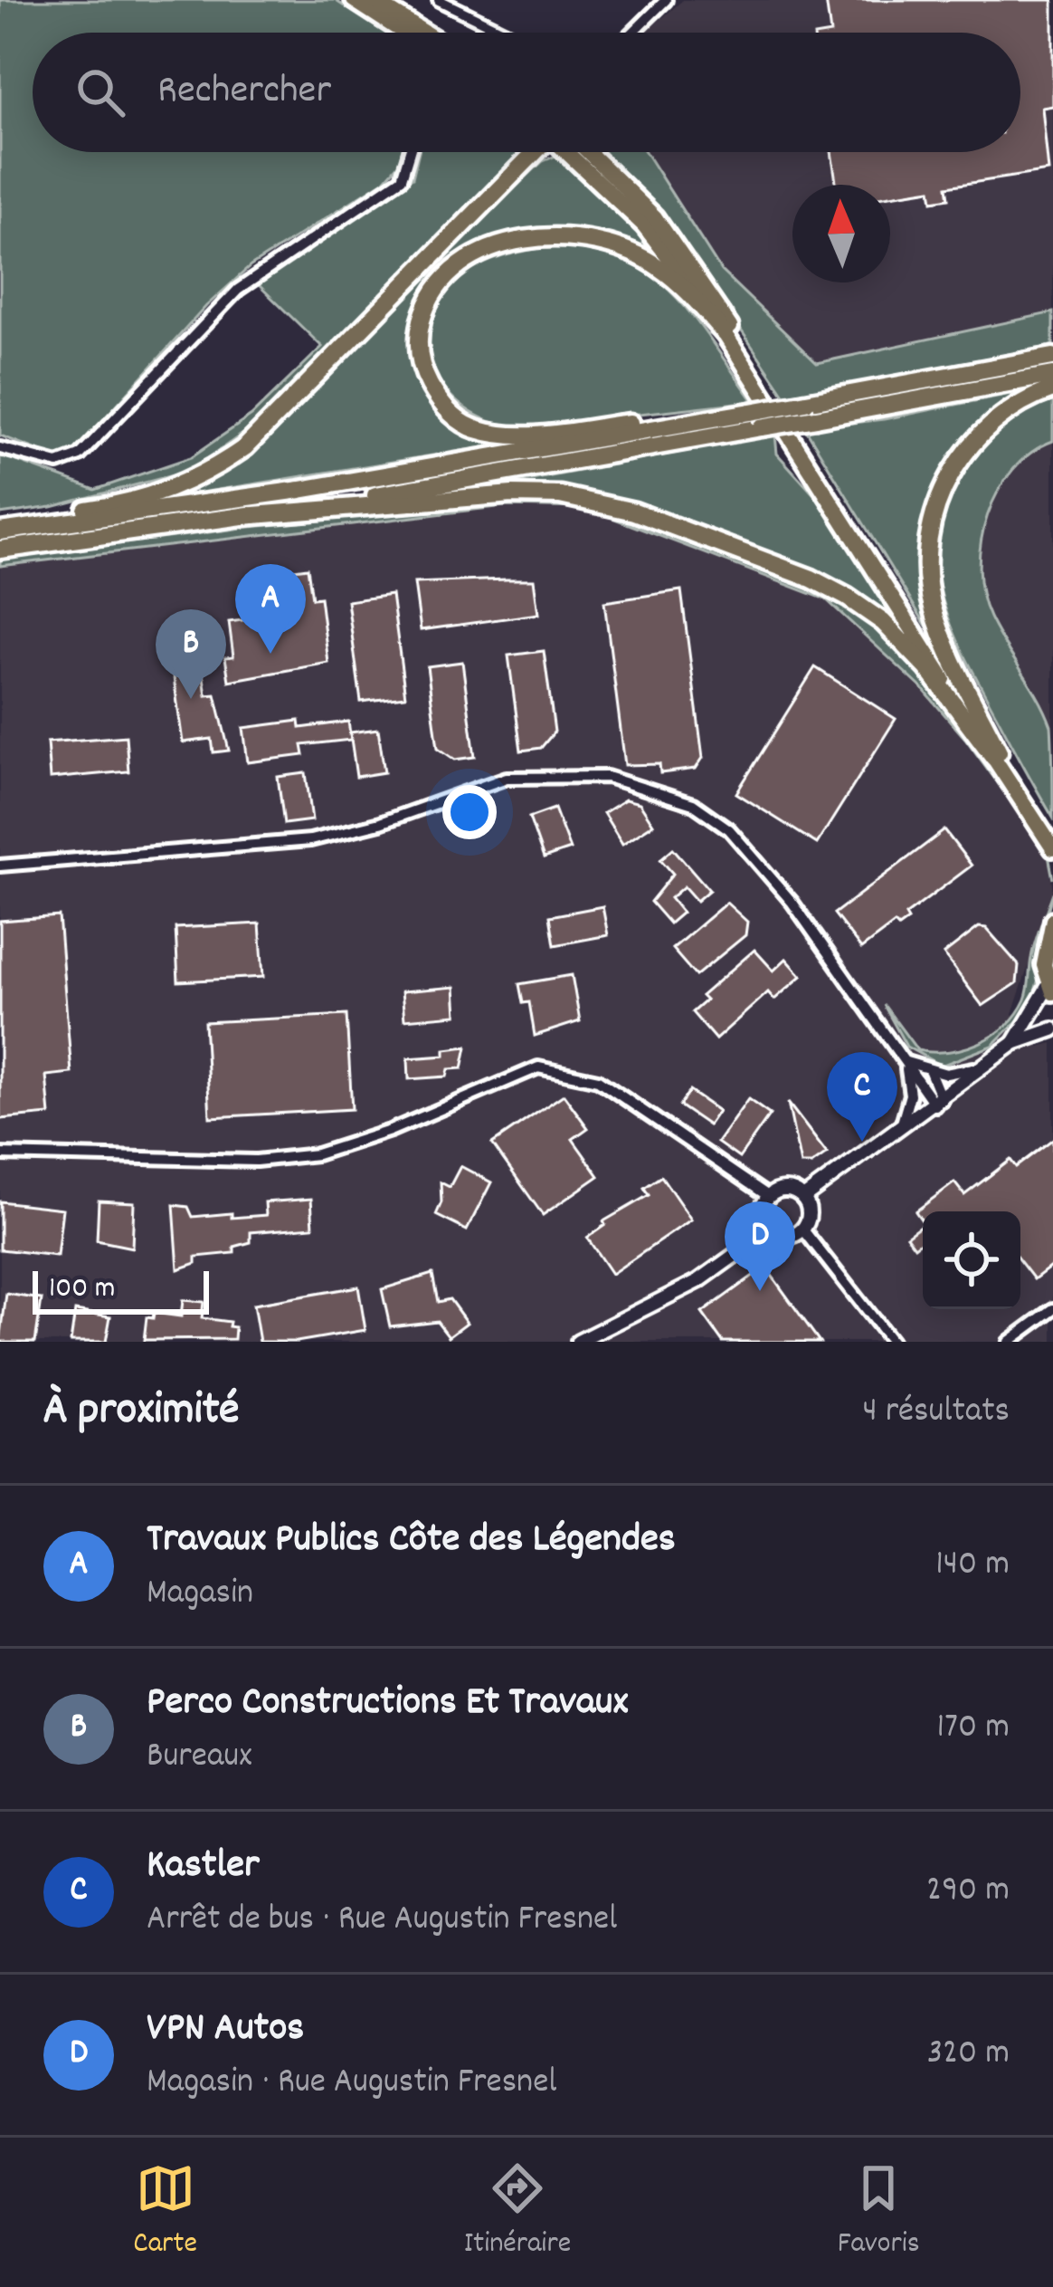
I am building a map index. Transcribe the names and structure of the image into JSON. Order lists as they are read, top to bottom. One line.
{"scale_bar":"100 m","north":"top","page":{"search":"Rechercher","pins":["A","B","C","D"],"scale":"100 m","heading":["À proximité","4 résultats"],"list":[{"mark":"A","name":"Travaux Publics Côte des Légendes","note":"Magasin","value":"140 m"},{"mark":"B","name":"Perco Constructions Et Travaux","note":"Bureaux","value":"170 m"},{"mark":"C","name":"Kastler","note":"Arrêt de bus · Rue Augustin Fresnel","value":"290 m"},{"mark":"D","name":"VPN Autos","note":"Magasin · Rue Augustin Fresnel","value":"320 m"}],"nav":["Carte","Itinéraire","Favoris"]}}
